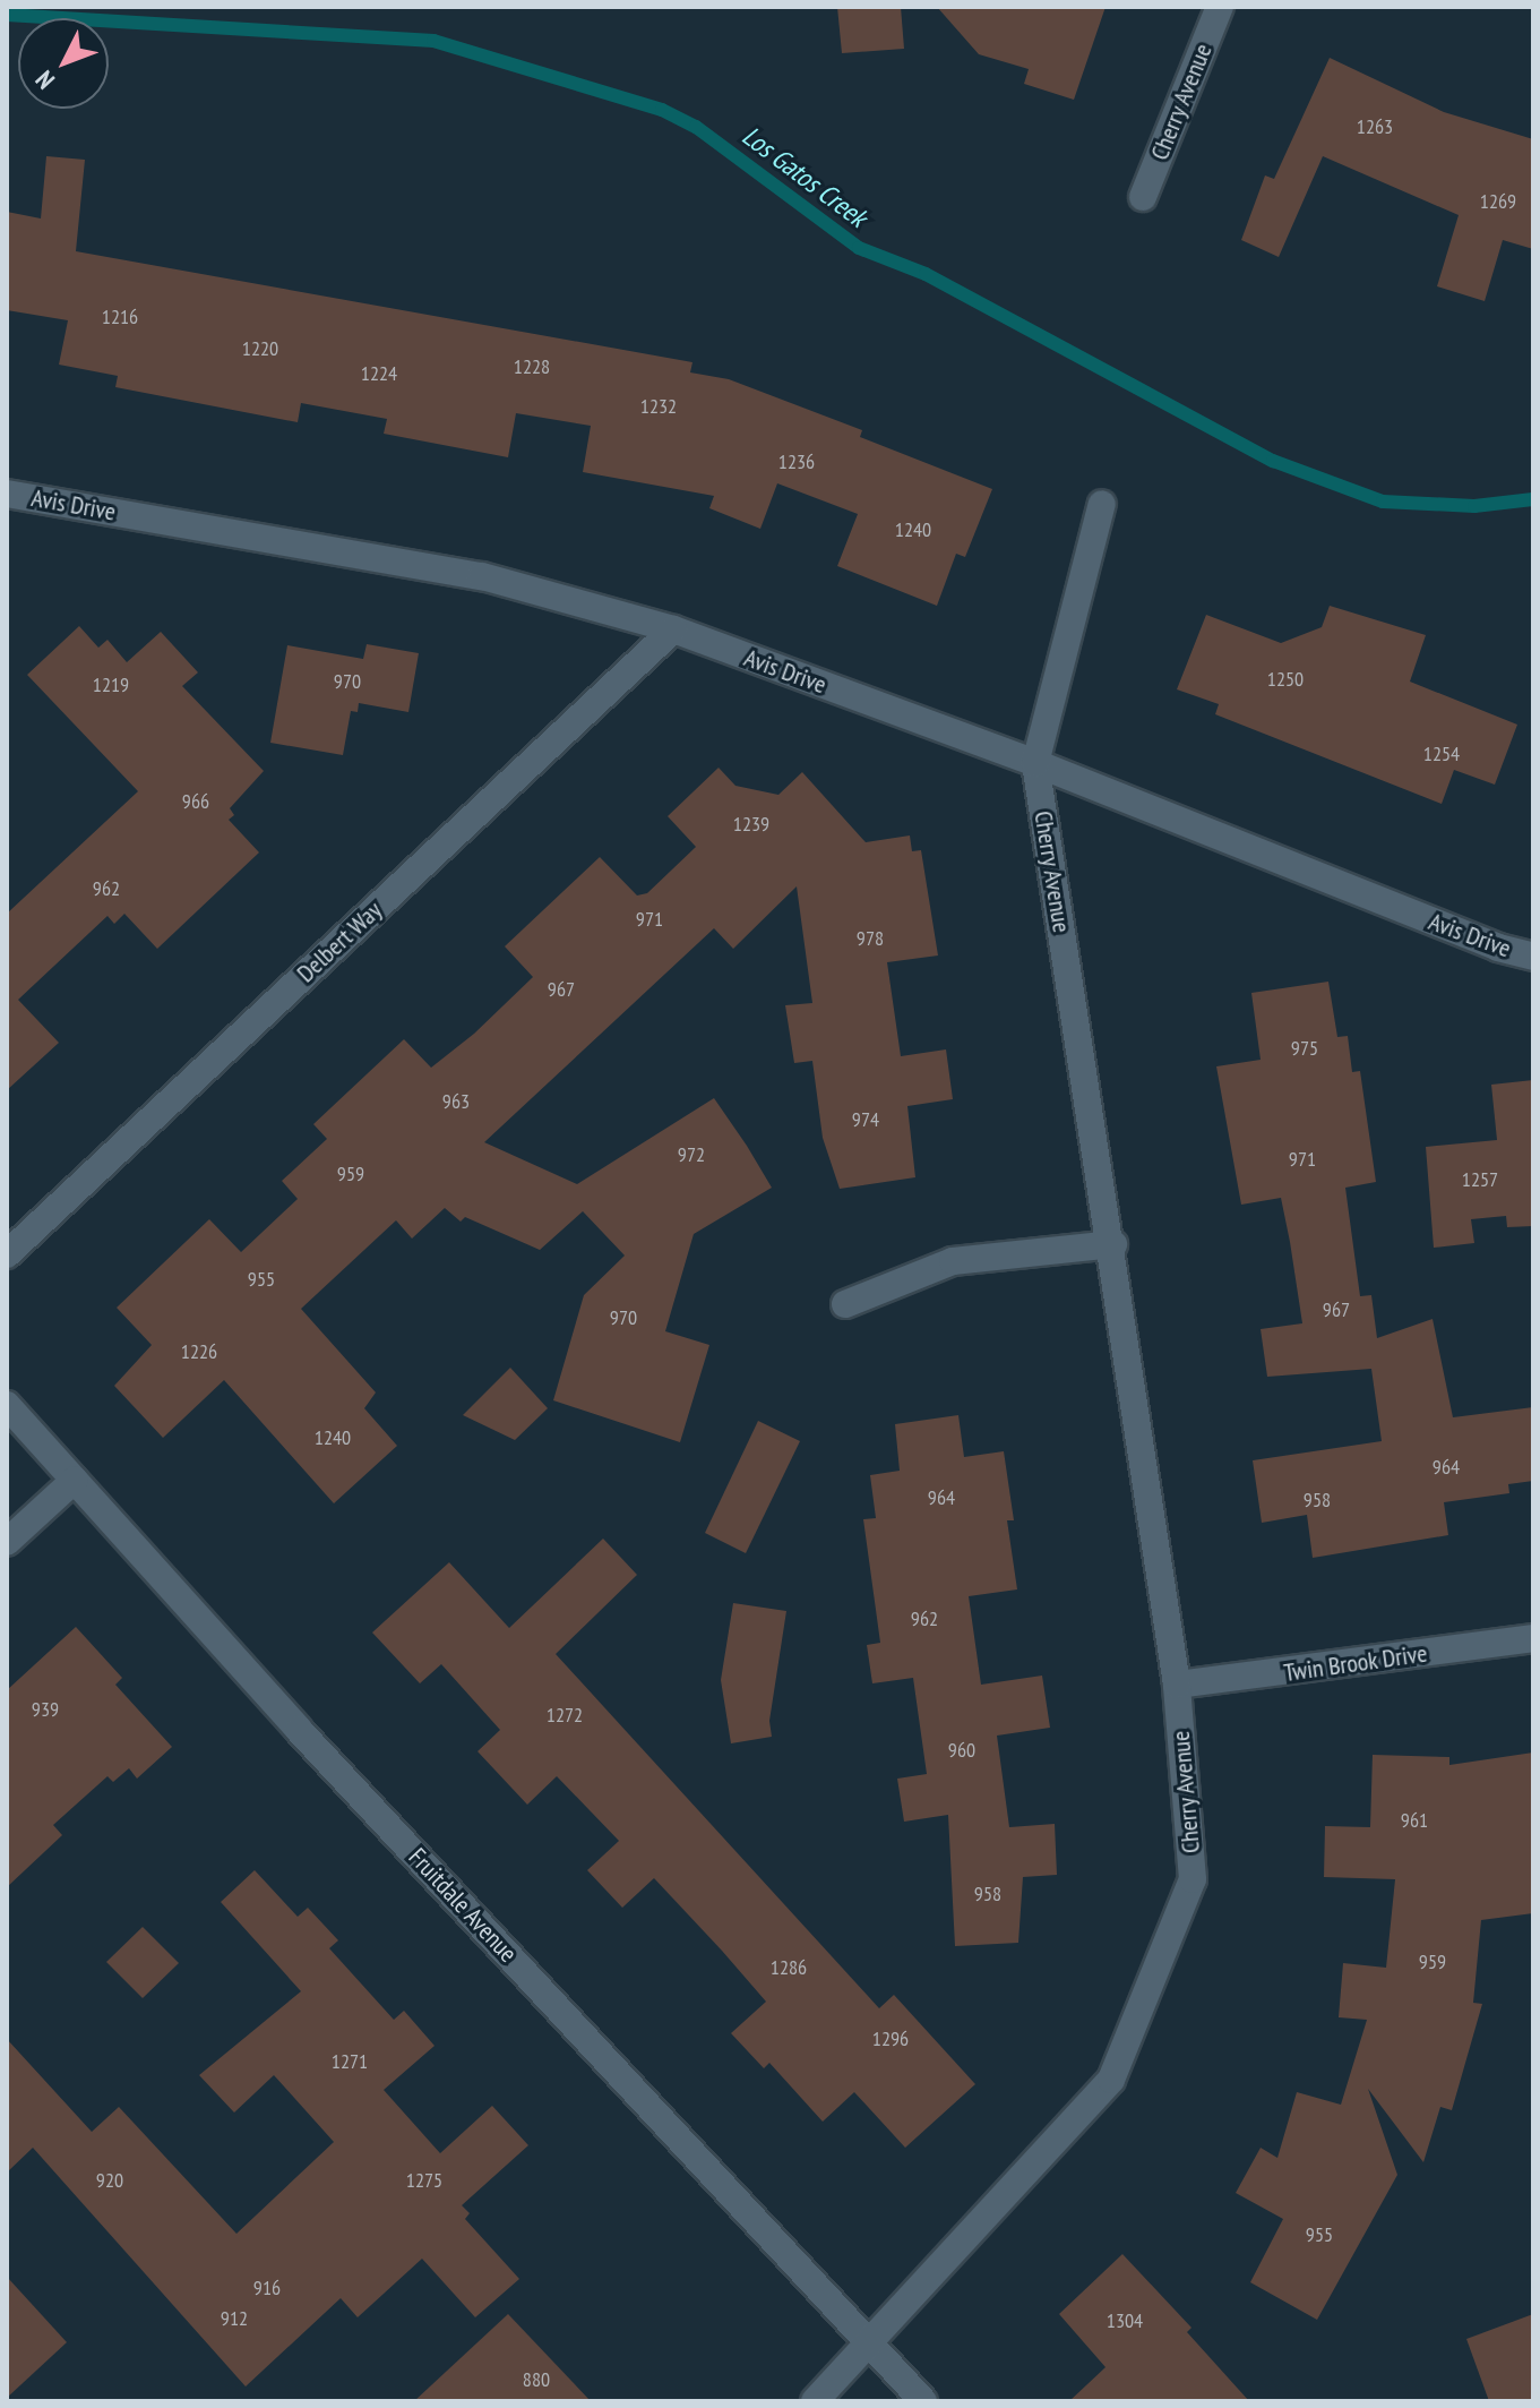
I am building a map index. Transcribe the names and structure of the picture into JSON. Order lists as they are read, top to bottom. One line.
{"streets":{"street":["Cherry Avenue","Avis Drive","Delbert Way","Twin Brook Drive","Fruitdale Avenue"]},"crossings":[["Cherry Avenue","Avis Drive"],["Cherry Avenue","Twin Brook Drive"],["Cherry Avenue","Fruitdale Avenue"],["Avis Drive","Delbert Way"]],"water":["Los Gatos Creek"],"house_numbers":["1263","1269","1216","1220","1228","1224","1232","1236","1240","1250","970","1219","1254","966","1239","962","971","978","967","975","963","974","972","971","959","1257","955","967","970","1226","1240","964","964","958","962","939","1272","960","961","958","959","1286","1296","1271","920","1275","955","916","912","1304","880"],"north":"bottom left"}
